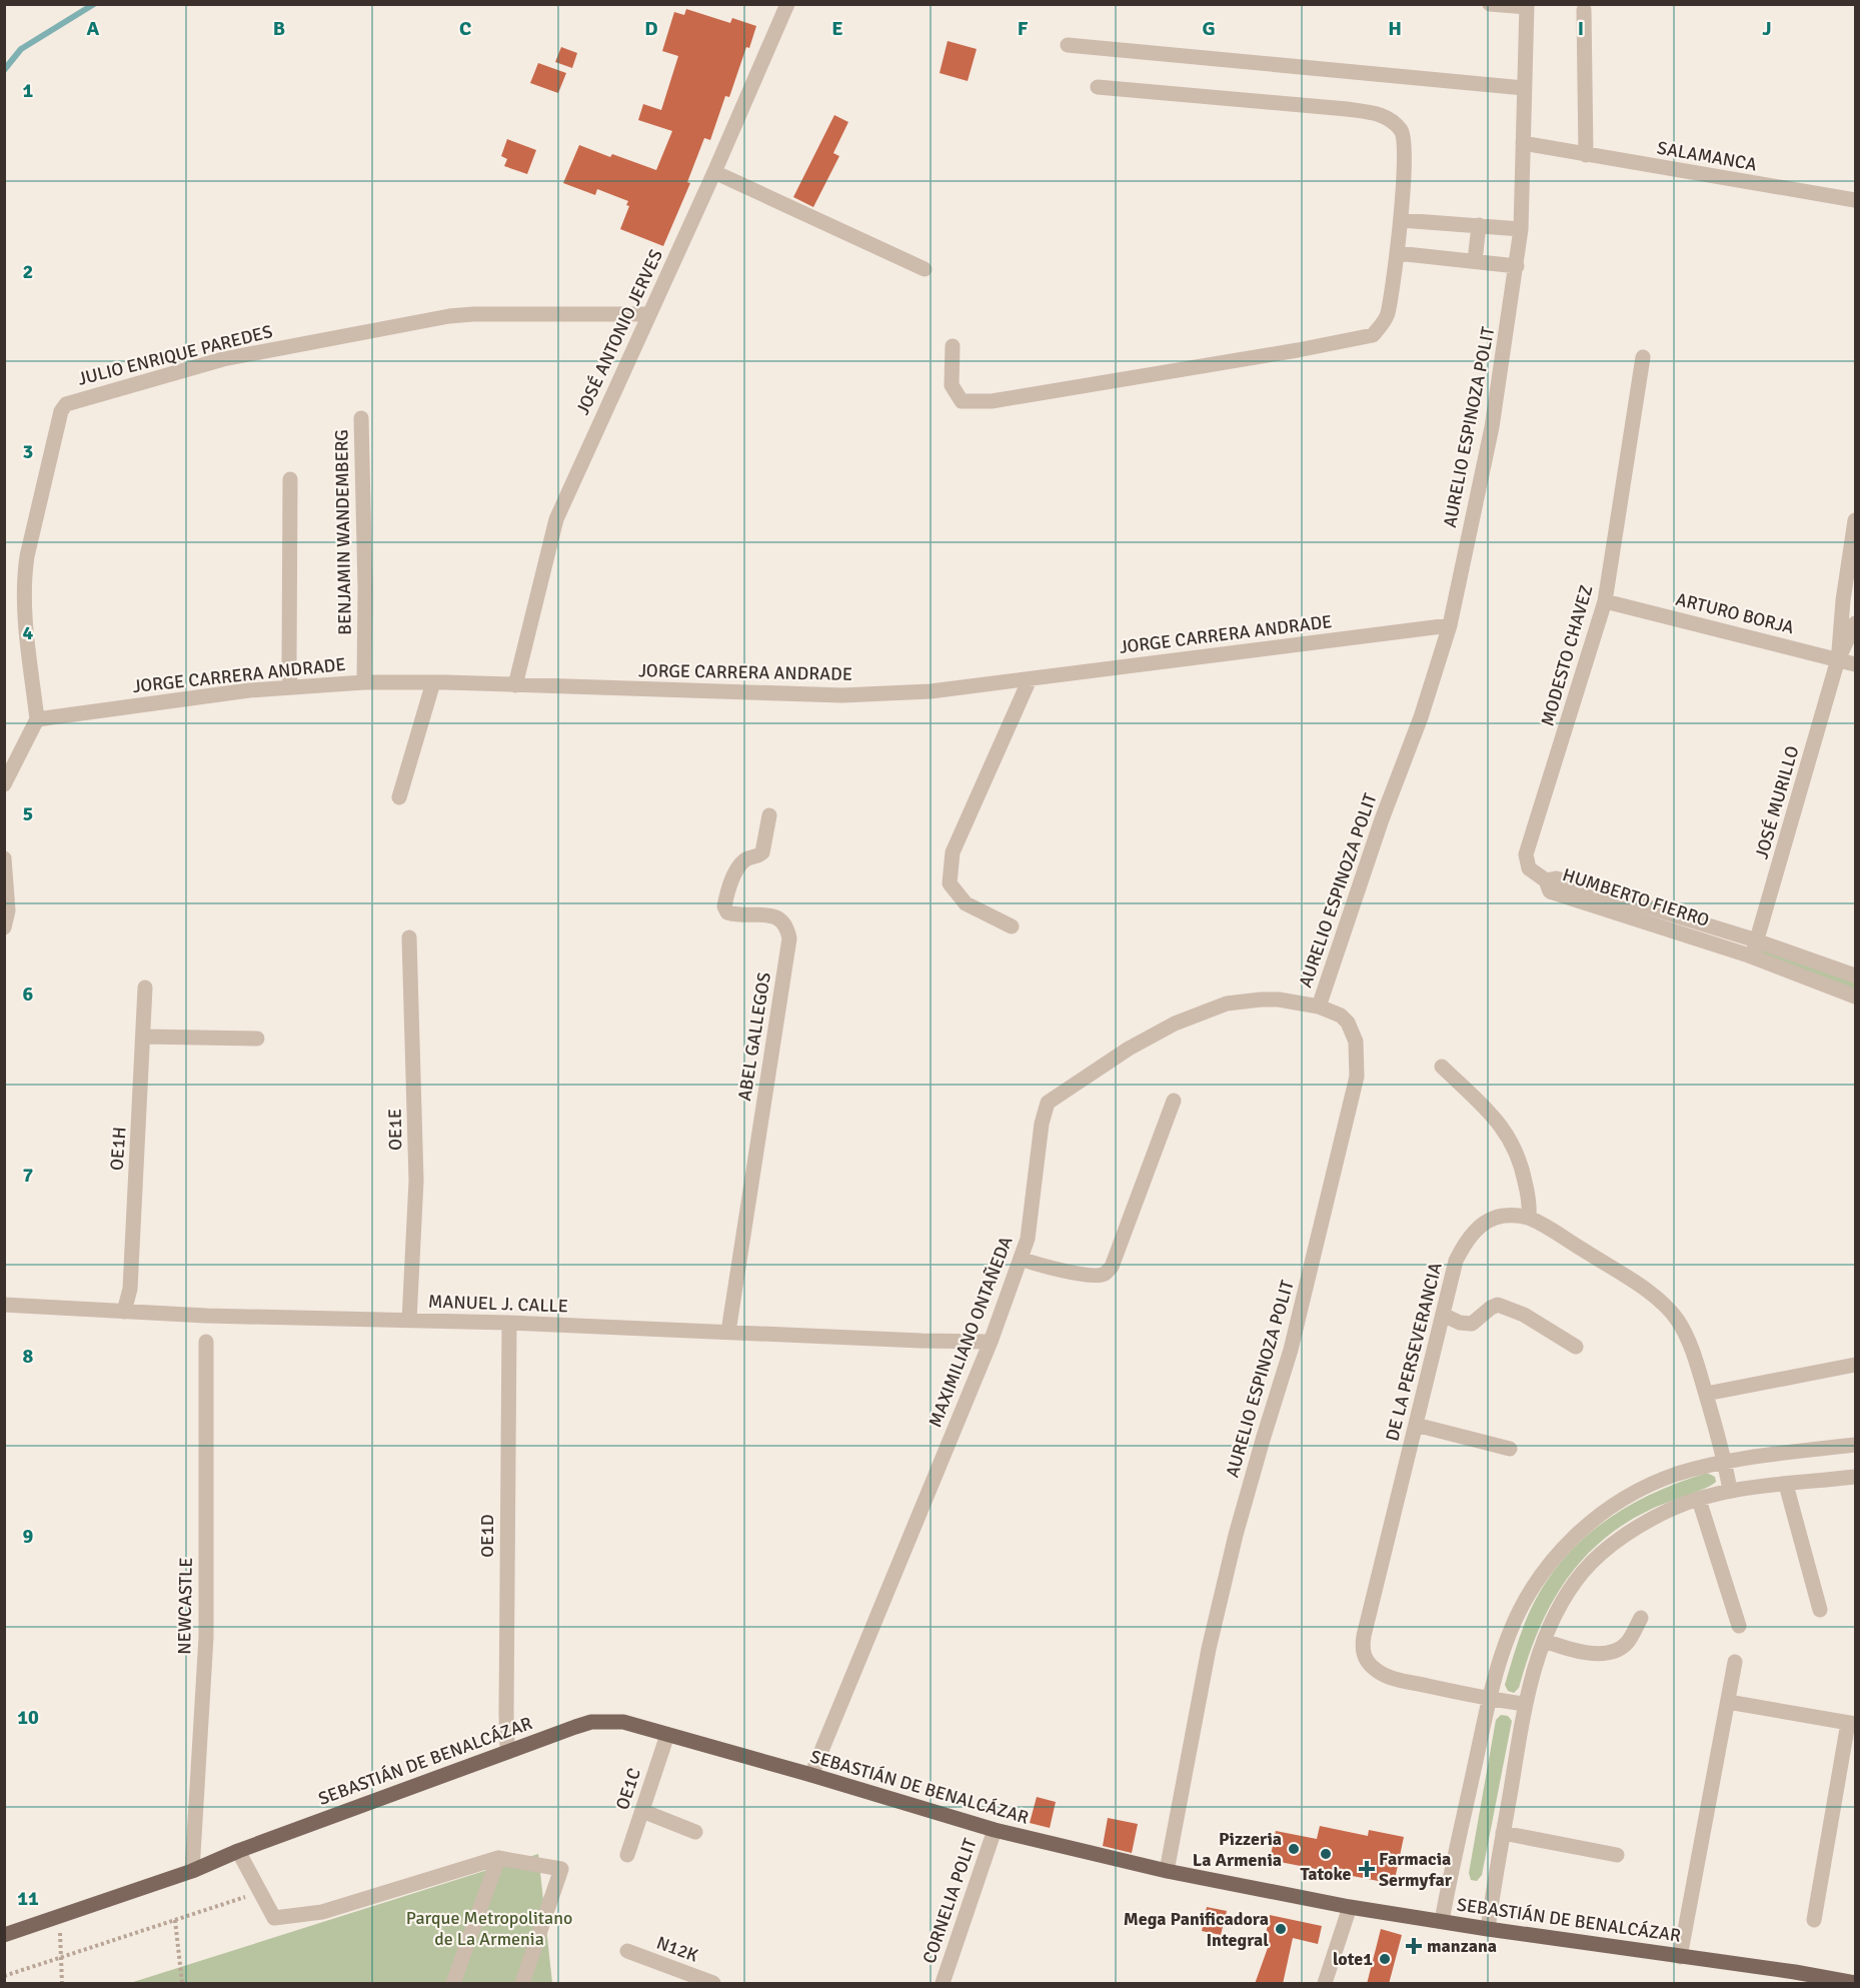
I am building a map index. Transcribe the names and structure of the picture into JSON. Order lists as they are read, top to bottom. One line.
{"streets":{"main road":["SEBASTIÁN DE BENALCÁZAR"],"street":["SALAMANCA","JOSÉ ANTONIO JERVES","JULIO ENRIQUE PAREDES","AURELIO ESPINOZA POLIT","BENJAMIN WANDEMBERG","ARTURO BORJA","JORGE CARRERA ANDRADE","MODESTO CHAVEZ","JOSÉ MURILLO","HUMBERTO FIERRO","ABEL GALLEGOS","OE1E","OE1H","MANUEL J. CALLE","MAXIMILIANO ONTAÑEDA","DE LA PERSEVERANCIA","OE1D","NEWCASTLE","OE1C","CORNELIA POLIT","N12K"]},"crossings":[["SALAMANCA","AURELIO ESPINOZA POLIT"],["JOSÉ ANTONIO JERVES","JULIO ENRIQUE PAREDES"],["JOSÉ ANTONIO JERVES","JORGE CARRERA ANDRADE"],["JULIO ENRIQUE PAREDES","JORGE CARRERA ANDRADE"],["AURELIO ESPINOZA POLIT","JORGE CARRERA ANDRADE"],["AURELIO ESPINOZA POLIT","MAXIMILIANO ONTAÑEDA"],["AURELIO ESPINOZA POLIT","SEBASTIÁN DE BENALCÁZAR"],["BENJAMIN WANDEMBERG","JORGE CARRERA ANDRADE"],["ARTURO BORJA","MODESTO CHAVEZ"],["ARTURO BORJA","JOSÉ MURILLO"],["MODESTO CHAVEZ","HUMBERTO FIERRO"],["JOSÉ MURILLO","HUMBERTO FIERRO"],["ABEL GALLEGOS","MANUEL J. CALLE"],["OE1E","MANUEL J. CALLE"],["OE1H","MANUEL J. CALLE"],["MANUEL J. CALLE","MAXIMILIANO ONTAÑEDA"],["MANUEL J. CALLE","OE1D"],["MAXIMILIANO ONTAÑEDA","SEBASTIÁN DE BENALCÁZAR"],["OE1D","SEBASTIÁN DE BENALCÁZAR"],["NEWCASTLE","SEBASTIÁN DE BENALCÁZAR"],["SEBASTIÁN DE BENALCÁZAR","OE1C"],["SEBASTIÁN DE BENALCÁZAR","CORNELIA POLIT"]],"parks":["Parque Metropolitano de La Armenia"],"places":{"other":["Pizzeria La Armenia","Tatoke","Mega Panificadora Integral","lote1"],"health":["Farmacia Sermyfar","manzana"]},"grid":{"columns":["A","B","C","D","E","F","G","H","I","J"],"rows":["1","2","3","4","5","6","7","8","9","10","11"]}}
